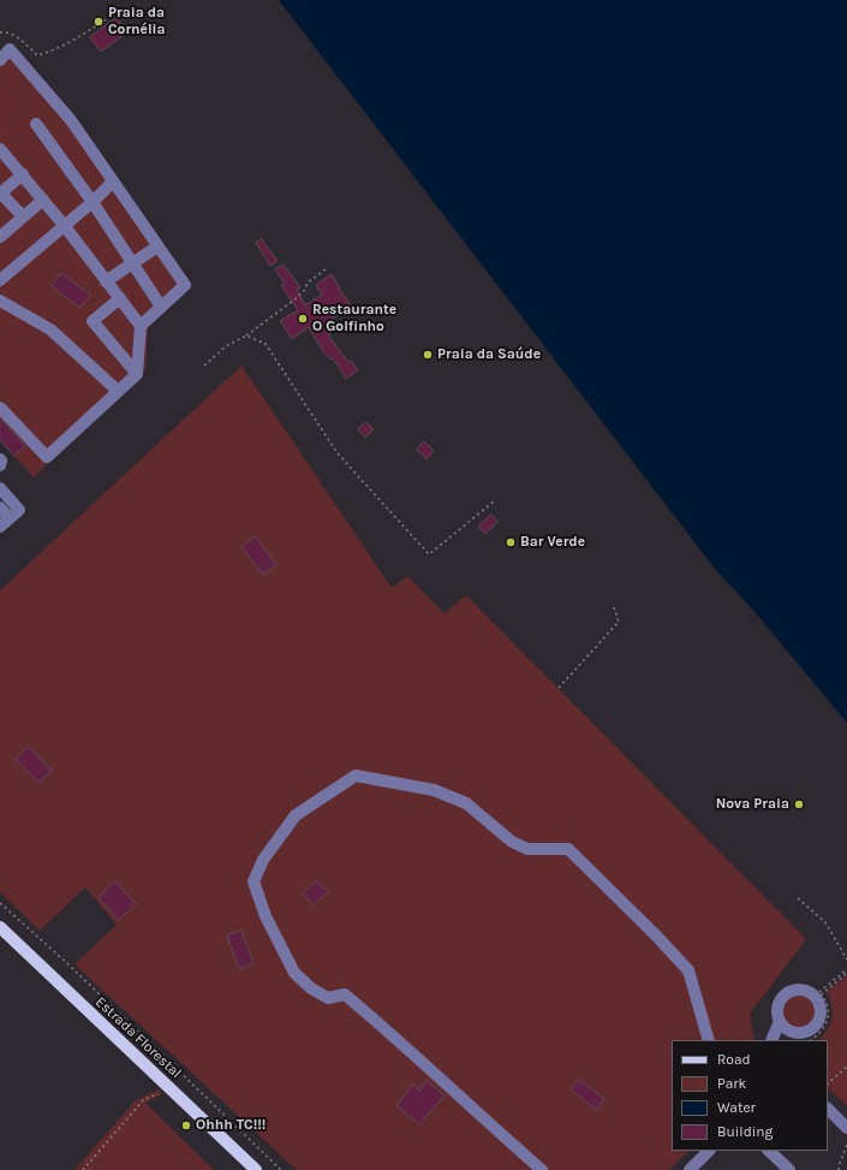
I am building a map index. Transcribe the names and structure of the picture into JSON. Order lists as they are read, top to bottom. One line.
{"streets":{"main road":["Estrada Florestal"]},"places":["Praia da Cornélia","Restaurante O Golfinho","Praia da Saúde","Bar Verde","Nova Praia","Ohhh TC!!!"],"legend":["Road","Park","Water","Building"]}
